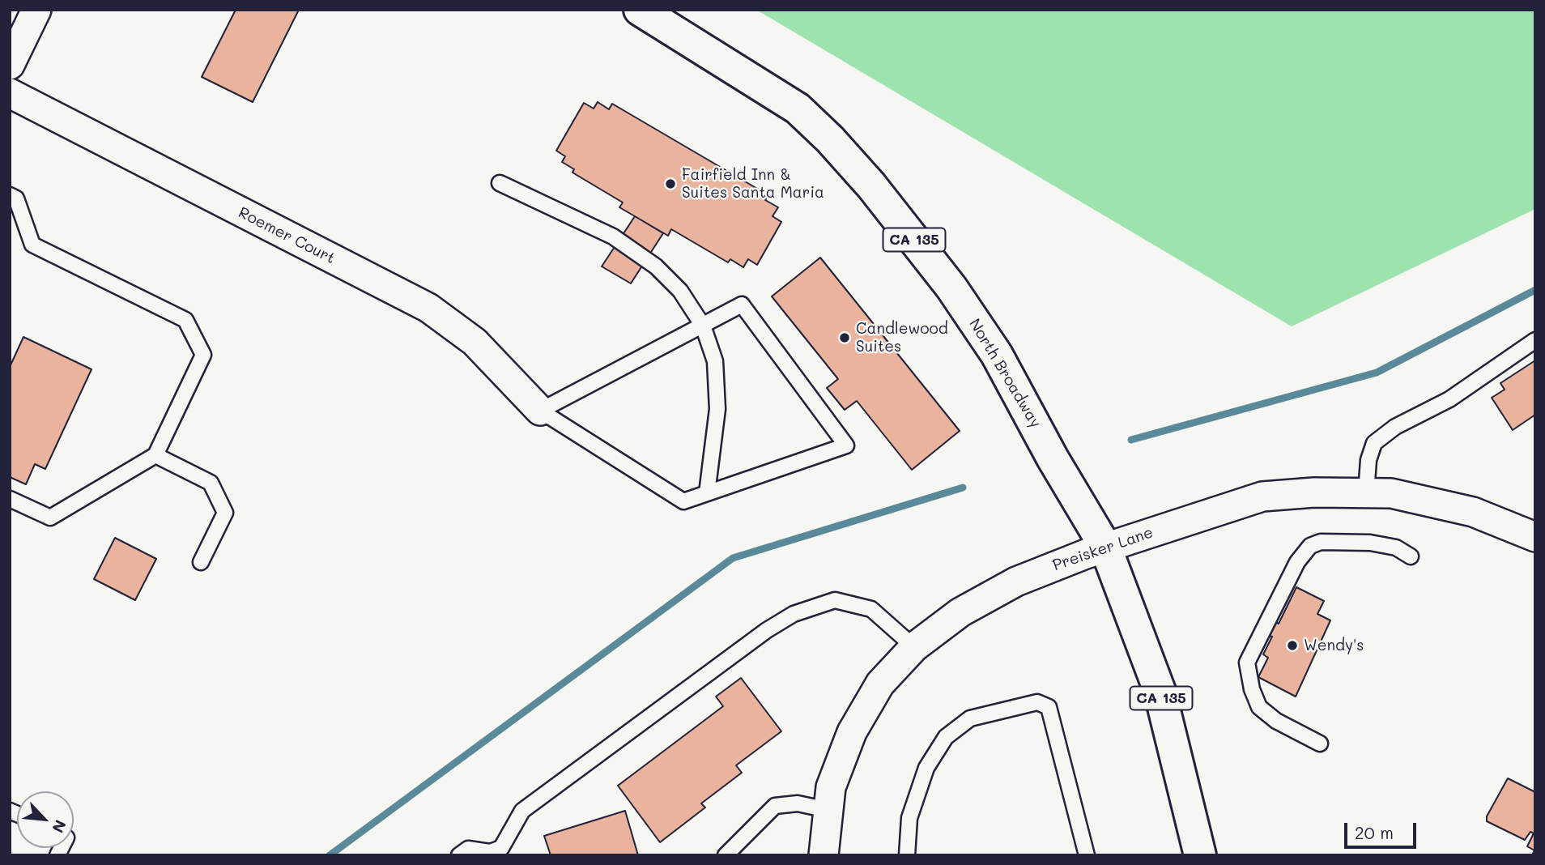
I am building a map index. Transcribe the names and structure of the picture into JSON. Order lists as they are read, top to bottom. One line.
{"streets":{"main road":["CA 135","North Broadway"],"street":["Roemer Court","Preisker Lane"]},"crossings":[["North Broadway","Preisker Lane"]],"places":["Fairfield Inn & Suites Santa Maria","Candlewood Suites","Wendy's"],"scale_bar":"20 m","north":"bottom right"}
